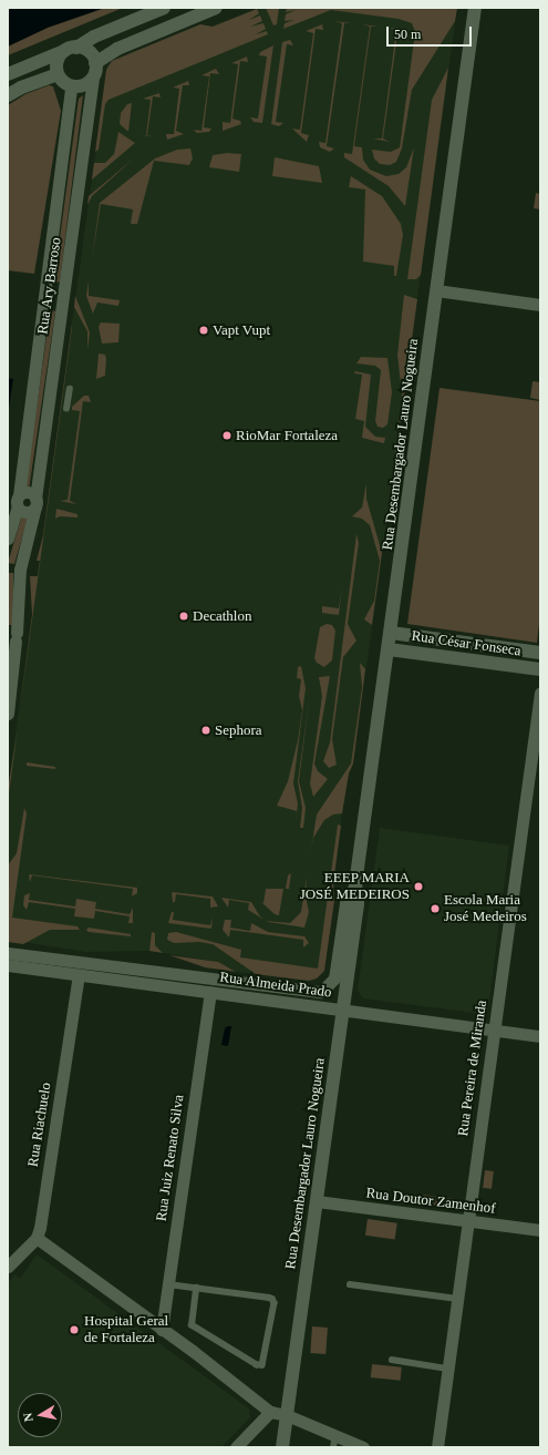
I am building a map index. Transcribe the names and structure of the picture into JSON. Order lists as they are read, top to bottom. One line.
{"streets":{"street":["Rua Ary Barroso","Rua Desembargador Lauro Nogueira","Rua César Fonseca","Rua Almeida Prado","Rua Pereira de Miranda","Rua Riachuelo","Rua Juiz Renato Silva","Rua Doutor Zamenhof"]},"crossings":[["Rua Desembargador Lauro Nogueira","Rua César Fonseca"],["Rua Desembargador Lauro Nogueira","Rua Almeida Prado"],["Rua Desembargador Lauro Nogueira","Rua Doutor Zamenhof"],["Rua Almeida Prado","Rua Pereira de Miranda"],["Rua Almeida Prado","Rua Riachuelo"],["Rua Almeida Prado","Rua Juiz Renato Silva"],["Rua Pereira de Miranda","Rua Doutor Zamenhof"]],"places":["Vapt Vupt","RioMar Fortaleza","Decathlon","Sephora","EEEP MARIA JOSÉ MEDEIROS","Escola Maria José Medeiros","Hospital Geral de Fortaleza"],"scale_bar":"50 m","north":"left"}
